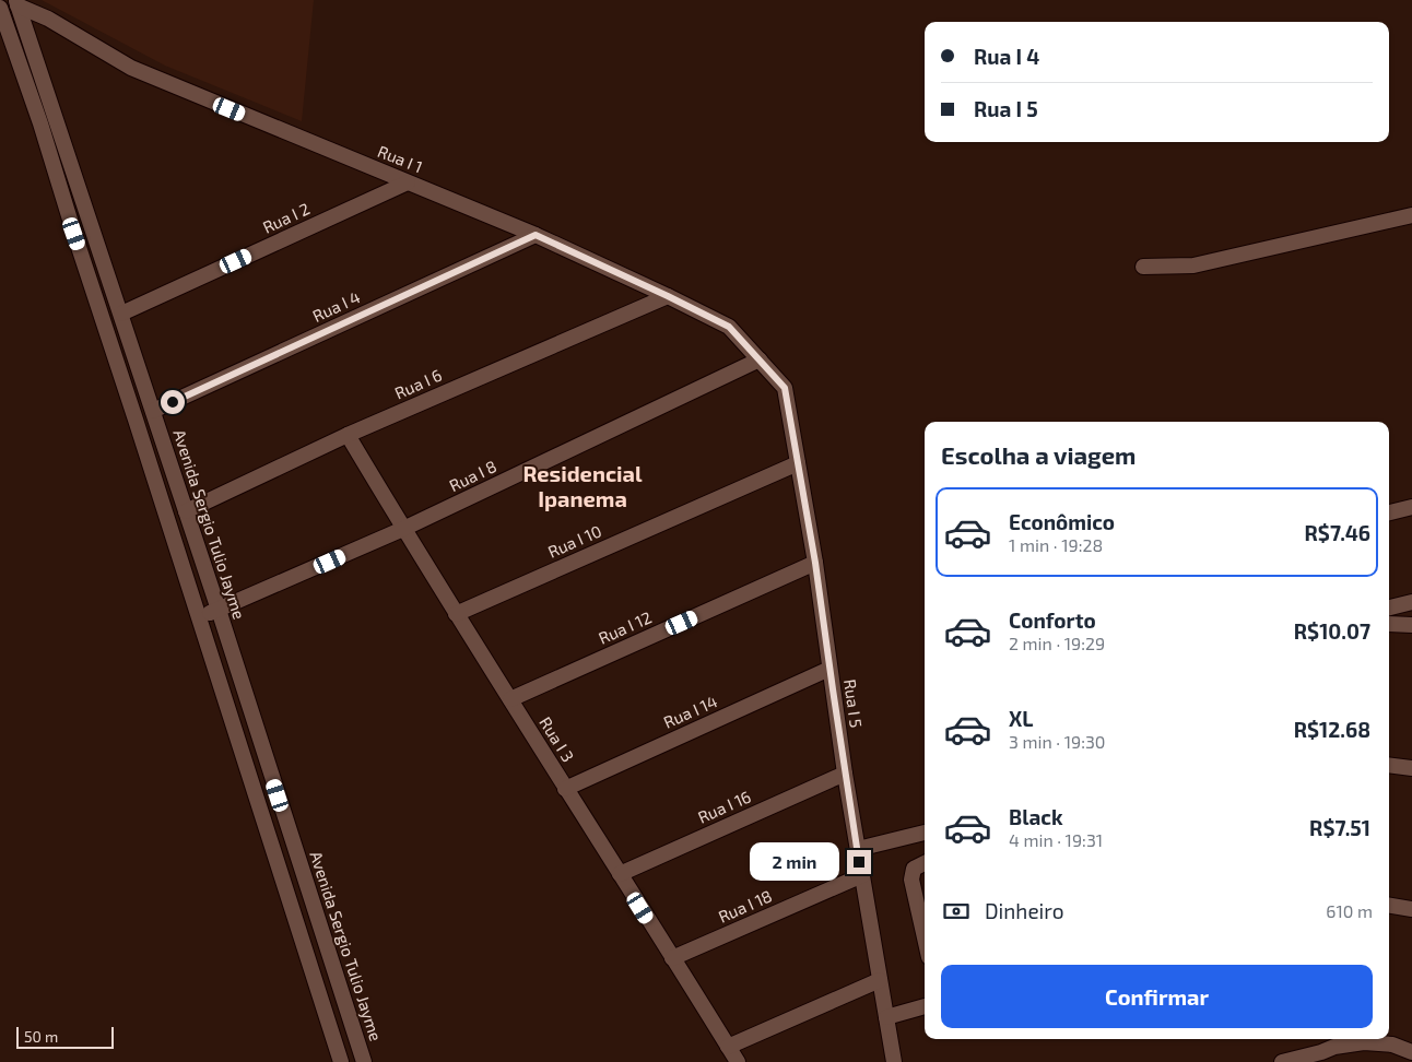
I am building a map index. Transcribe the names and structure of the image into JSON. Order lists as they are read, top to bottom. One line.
{"streets":{"street":["Rua I 1","Rua I 2","Rua I 4","Rua I 6","Rua I 8","Avenida Sergio Tulio Jayme","Rua I 10","Rua I 12","Rua I 5","Rua I 14","Rua I 3","Rua I 16","Rua I 18"]},"crossings":[["Rua I 1","Rua I 2"],["Rua I 1","Rua I 4"],["Rua I 1","Rua I 6"],["Rua I 1","Rua I 8"],["Rua I 1","Avenida Sergio Tulio Jayme"],["Rua I 1","Rua I 5"],["Rua I 2","Avenida Sergio Tulio Jayme"],["Rua I 4","Avenida Sergio Tulio Jayme"],["Rua I 6","Avenida Sergio Tulio Jayme"],["Rua I 6","Rua I 3"],["Rua I 8","Avenida Sergio Tulio Jayme"],["Rua I 8","Rua I 5"],["Rua I 8","Rua I 3"],["Rua I 10","Rua I 5"],["Rua I 10","Rua I 3"],["Rua I 12","Rua I 5"],["Rua I 12","Rua I 3"],["Rua I 5","Rua I 14"],["Rua I 5","Rua I 16"],["Rua I 5","Rua I 18"],["Rua I 14","Rua I 3"],["Rua I 3","Rua I 16"],["Rua I 3","Rua I 18"]],"districts":["Residencial Ipanema"],"scale_bar":"50 m","page":{"banner":["Rua I 4","Rua I 5"],"heading":"Escolha a viagem","list":[{"name":"Econômico","note":"1 min · 19:28","value":"R$7.46"},{"name":"Conforto","note":"2 min · 19:29","value":"R$10.07"},{"name":"XL","note":"3 min · 19:30","value":"R$12.68"},{"name":"Black","note":"4 min · 19:31","value":"R$7.51"}],"bubble":"2 min","pay":["Dinheiro","610 m"],"buttons":"Confirmar","scale":"50 m"}}
